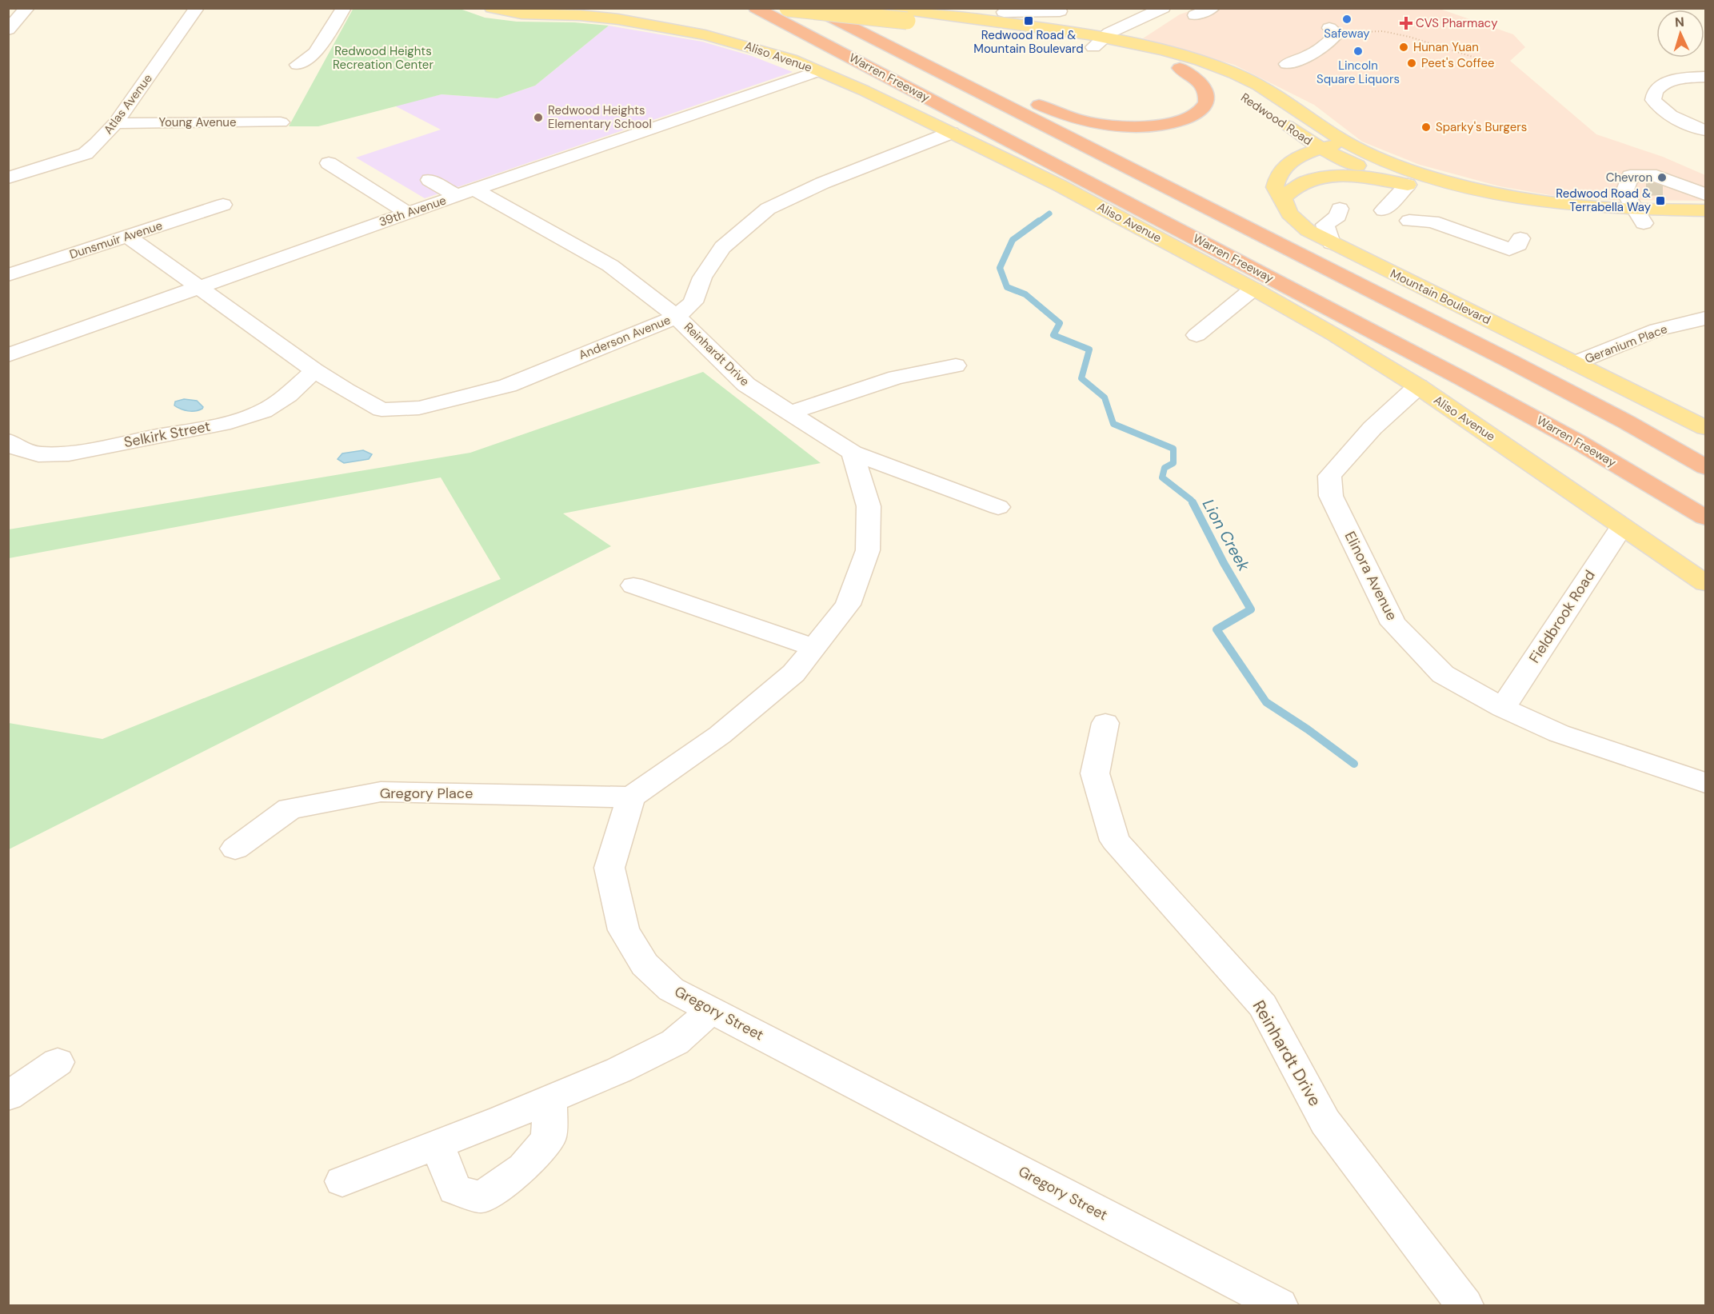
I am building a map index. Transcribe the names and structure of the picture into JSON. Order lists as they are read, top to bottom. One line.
{"streets":{"highway":["Warren Freeway"],"main road":["Aliso Avenue","Redwood Road","Mountain Boulevard"],"street":["Atlas Avenue","Young Avenue","39th Avenue","Dunsmuir Avenue","Anderson Avenue","Geranium Place","Reinhardt Drive","Selkirk Street","Elinora Avenue","Fieldbrook Road","Gregory Place","Gregory Street"]},"crossings":[["Aliso Avenue","39th Avenue"],["Aliso Avenue","Anderson Avenue"],["Aliso Avenue","Elinora Avenue"],["Aliso Avenue","Fieldbrook Road"],["Atlas Avenue","Young Avenue"],["Redwood Road","Mountain Boulevard"],["39th Avenue","Reinhardt Drive"],["Mountain Boulevard","Geranium Place"],["Anderson Avenue","Reinhardt Drive"],["Anderson Avenue","Selkirk Street"],["Elinora Avenue","Fieldbrook Road"],["Gregory Place","Gregory Street"]],"water":["Lion Creek"],"parks":["Redwood Heights Recreation Center"],"places":{"other":["Safeway","Hunan Yuan","Lincoln Square Liquors","Peet's Coffee","Redwood Heights Elementary School","Sparky's Burgers","Chevron"],"transit":["Redwood Road & Mountain Boulevard","Redwood Road & Terrabella Way"],"health":["CVS Pharmacy"]},"north":"top"}
